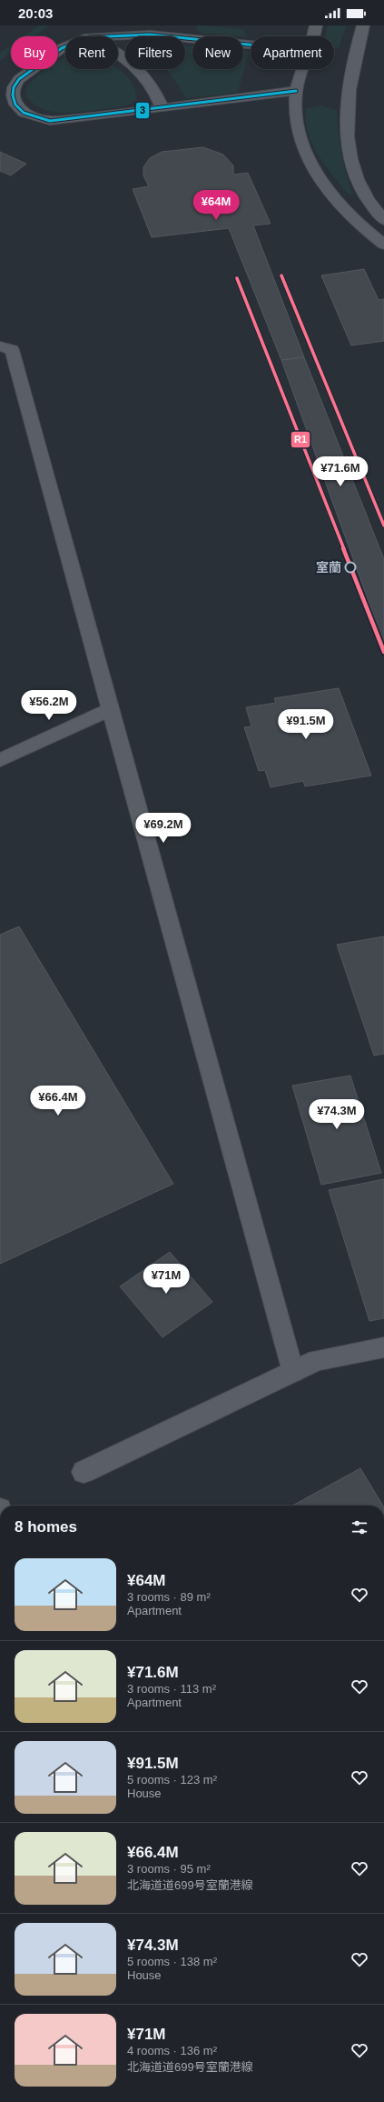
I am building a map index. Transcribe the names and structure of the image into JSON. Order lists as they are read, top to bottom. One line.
{"places":["室蘭"],"lines":["transit line 3","transit line R1"],"page":{"status":"20:03","chip":["Buy","Rent","Filters","New","Apartment"],"price":["¥64M","¥71.6M","¥56.2M","¥91.5M","¥69.2M","¥66.4M","¥74.3M","¥71M"],"heading":"8 homes","list":[{"name":"¥64M","note":"3 rooms · 89 m² · Apartment"},{"name":"¥71.6M","note":"3 rooms · 113 m² · Apartment"},{"name":"¥91.5M","note":"5 rooms · 123 m² · House"},{"name":"¥66.4M","note":"3 rooms · 95 m² · 北海道道699号室蘭港線"},{"name":"¥74.3M","note":"5 rooms · 138 m² · House"},{"name":"¥71M","note":"4 rooms · 136 m² · 北海道道699号室蘭港線"}]}}
